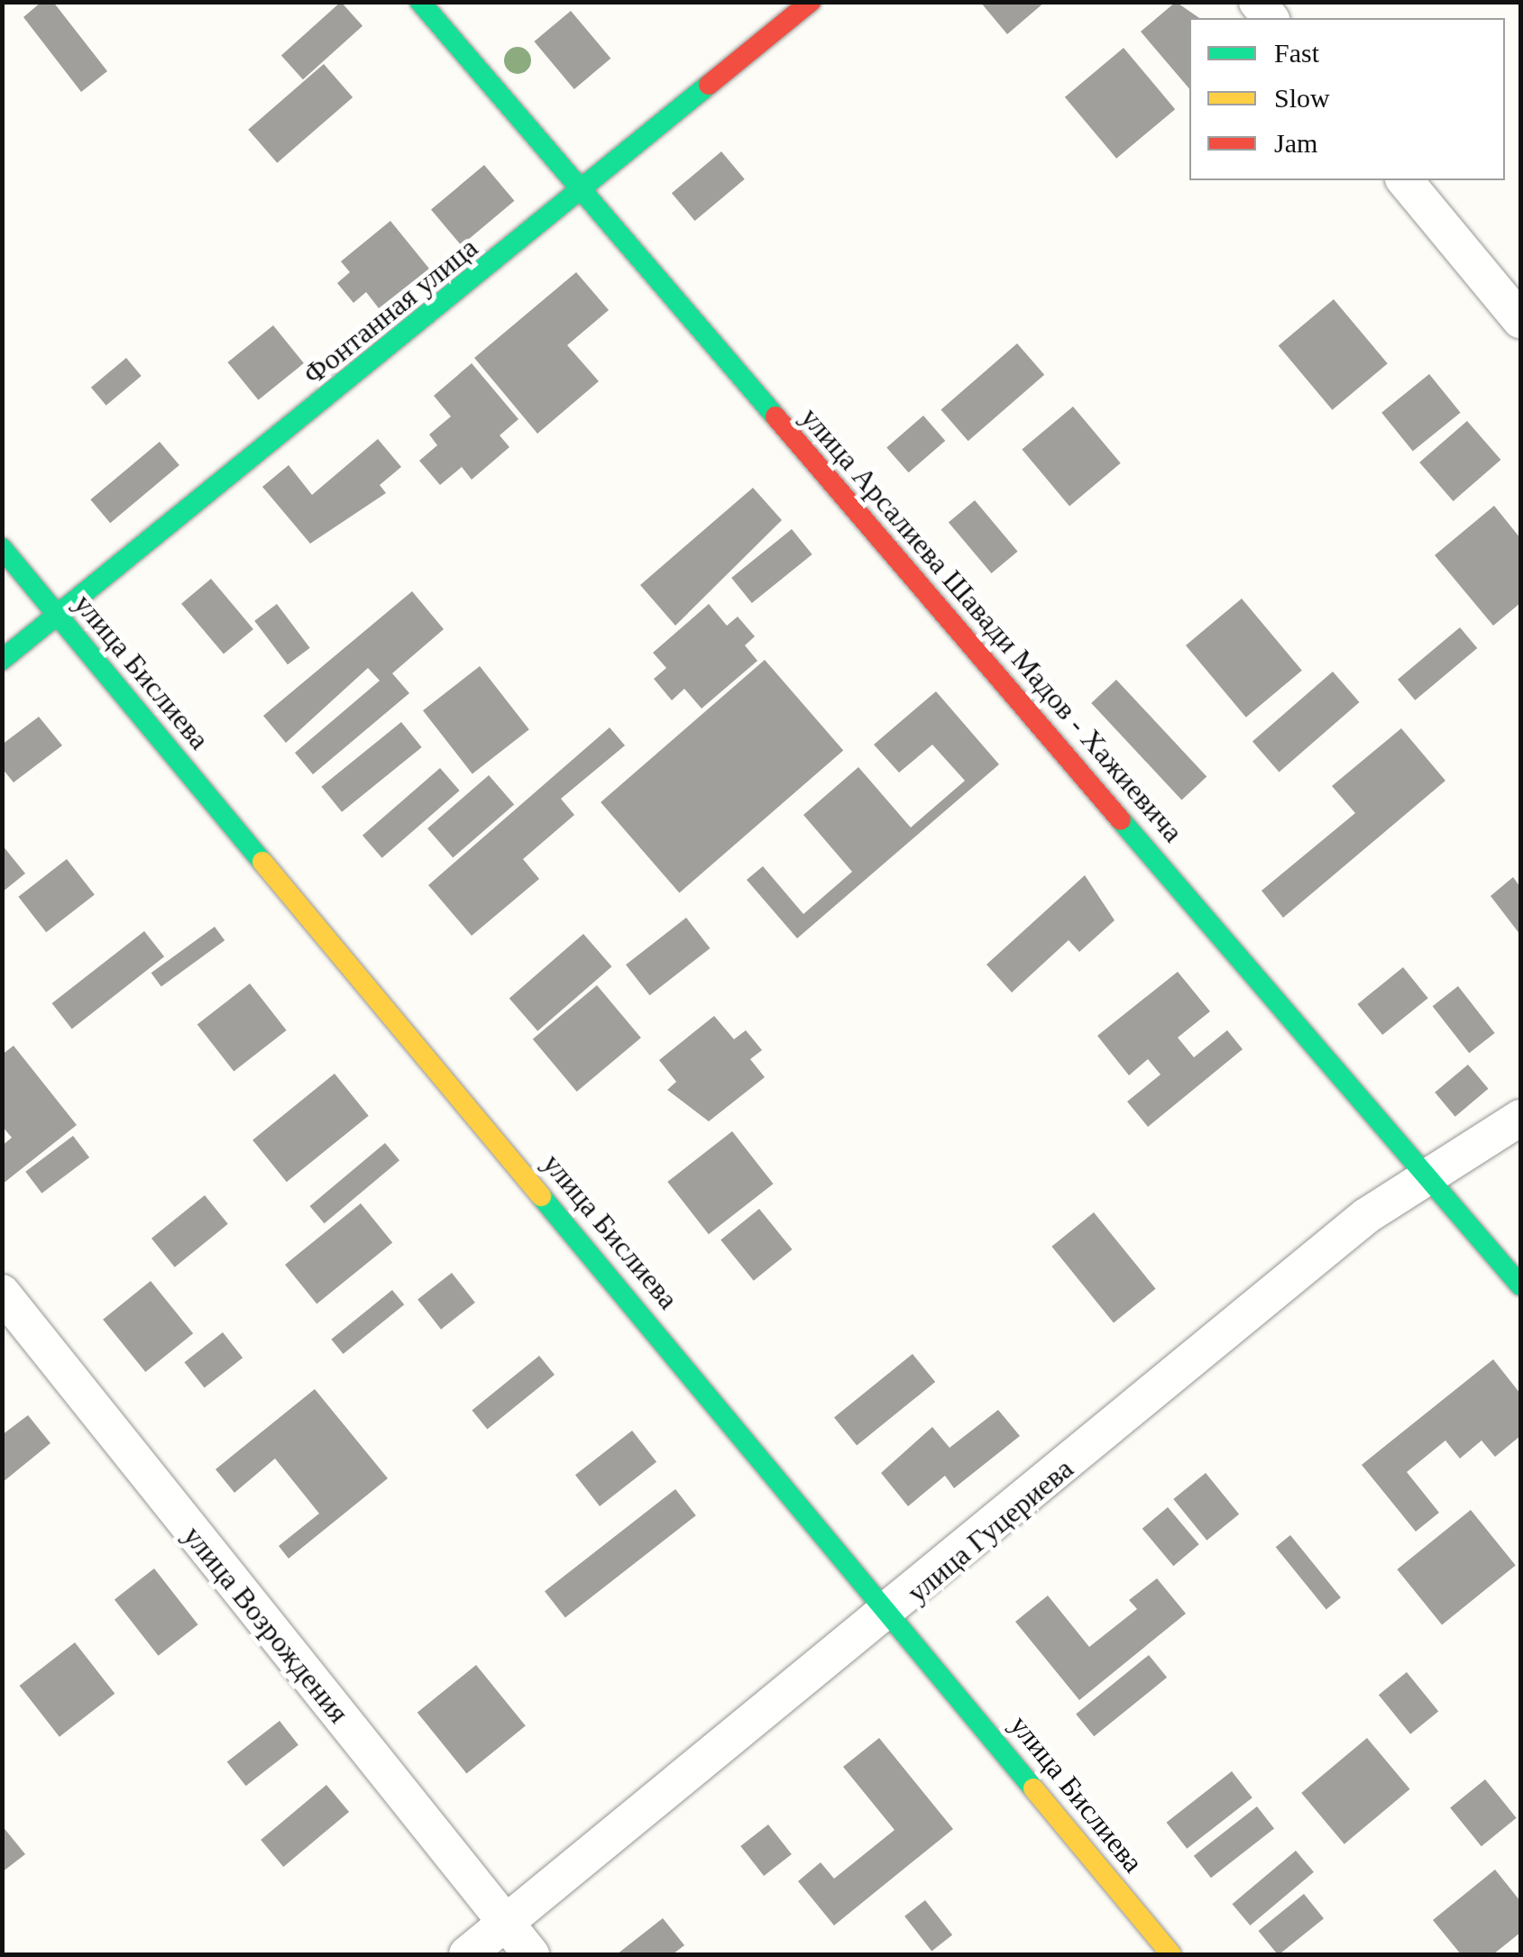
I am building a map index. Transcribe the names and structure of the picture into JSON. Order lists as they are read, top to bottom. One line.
{"streets":{"street":["Фонтанная улица","улица Арсалиева Шавади Мадов - Хажиевича","улица Бислиева","улица Гуцериева","улица Возрождения"]},"crossings":[["Фонтанная улица","улица Арсалиева Шавади Мадов - Хажиевича"],["Фонтанная улица","улица Бислиева"],["улица Арсалиева Шавади Мадов - Хажиевича","улица Гуцериева"],["улица Бислиева","улица Гуцериева"],["улица Гуцериева","улица Возрождения"]],"legend":["Fast","Slow","Jam"]}
